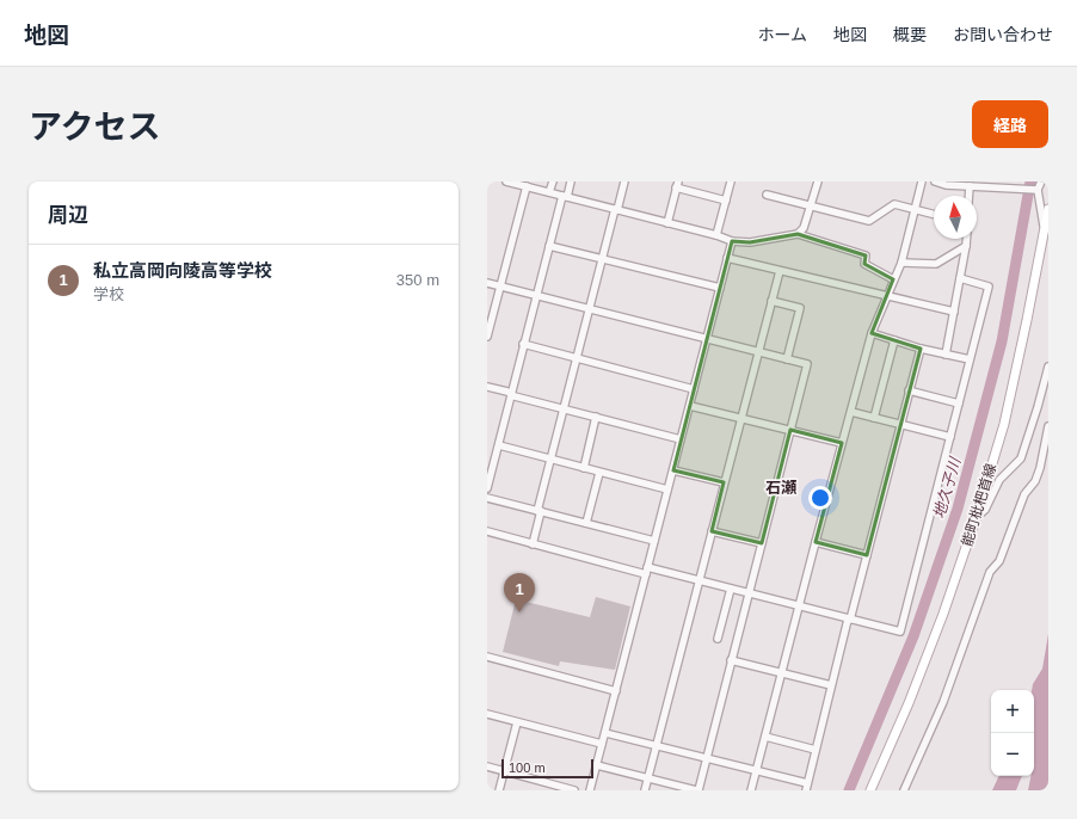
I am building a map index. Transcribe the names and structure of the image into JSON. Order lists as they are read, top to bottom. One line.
{"streets":{"main road":["能町枇杷首線"]},"districts":["石瀬"],"water":["地久子川"],"scale_bar":"100 m","north":"top","page":{"header":"地図","nav":["ホーム","地図","概要","お問い合わせ"],"title":"アクセス","buttons":"経路","heading":"周辺","list":[{"mark":"1","name":"私立高岡向陵高等学校","note":"学校","value":"350 m"}],"pins":"1","map_buttons":["+","−"],"scale":"100 m"}}
